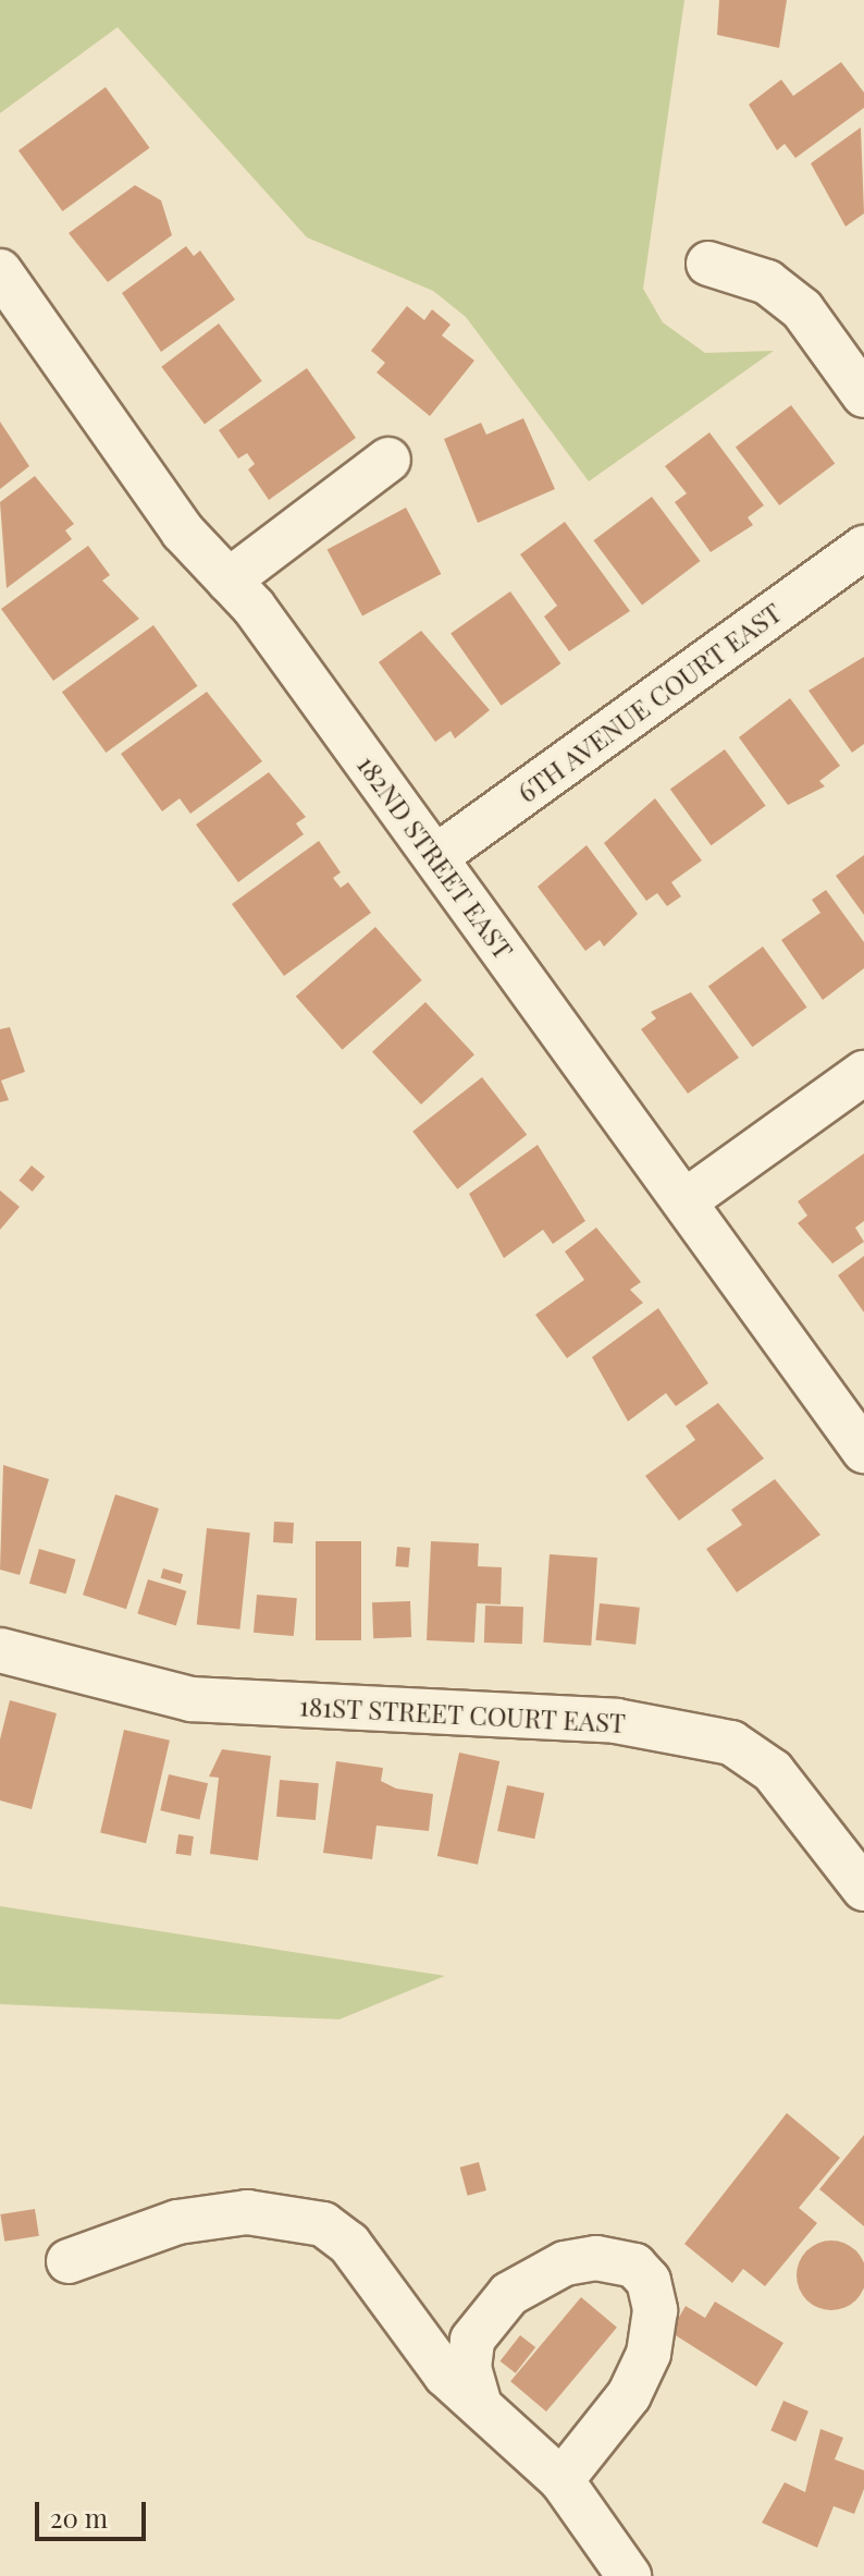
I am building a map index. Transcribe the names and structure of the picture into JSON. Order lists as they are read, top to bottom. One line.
{"streets":{"street":["6TH AVENUE COURT EAST","182ND STREET EAST","181ST STREET COURT EAST"]},"crossings":[["6TH AVENUE COURT EAST","182ND STREET EAST"]],"scale_bar":"20 m"}
